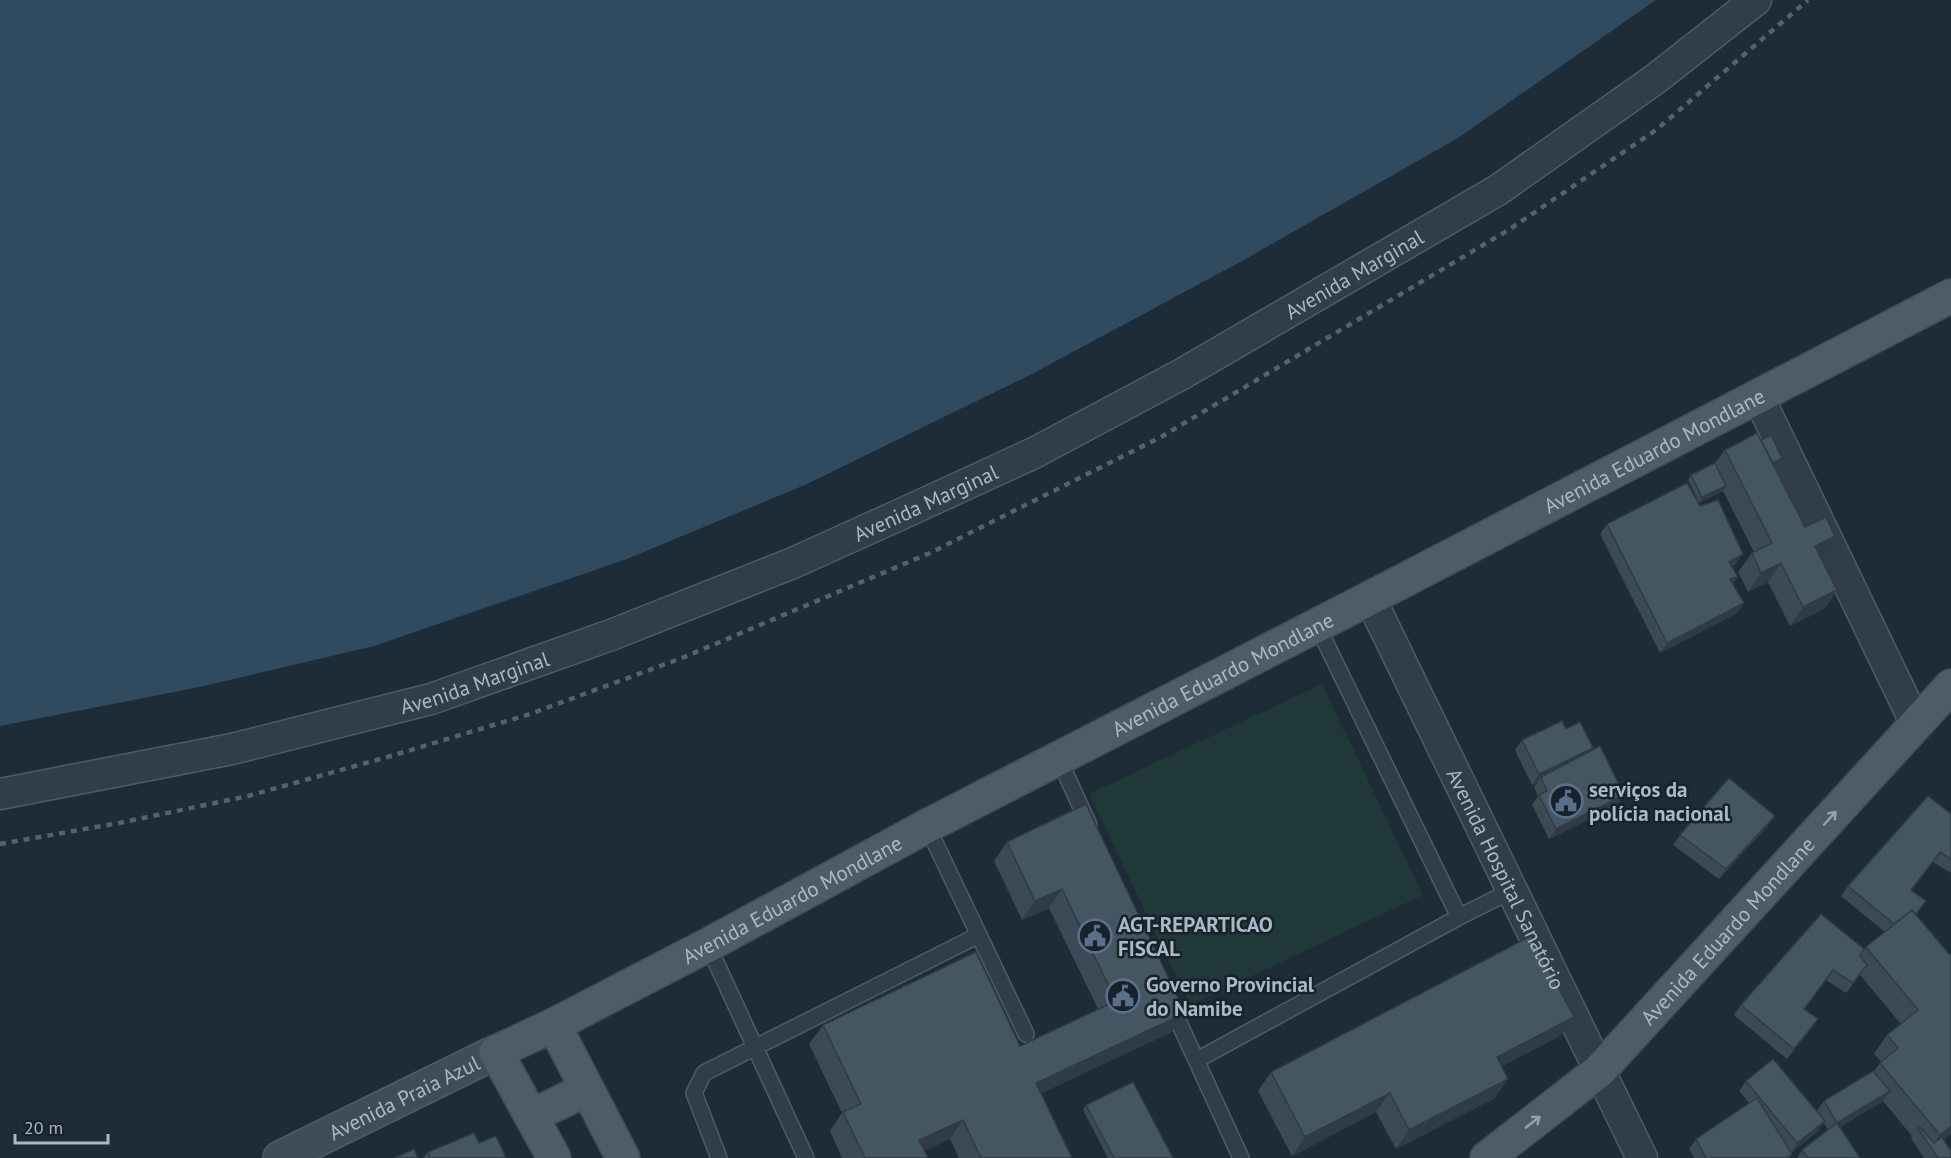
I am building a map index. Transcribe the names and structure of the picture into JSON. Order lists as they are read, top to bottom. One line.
{"streets":{"main road":["Avenida Eduardo Mondlane","Avenida Praia Azul"],"street":["Avenida Marginal","Avenida Hospital Sanatório"]},"crossings":[["Avenida Eduardo Mondlane","Avenida Hospital Sanatório"],["Avenida Eduardo Mondlane","Avenida Praia Azul"]],"places":{"public building":["serviços da polícia nacional","AGT-REPARTICAO FISCAL","Governo Provincial do Namibe"]},"scale_bar":"20 m"}
